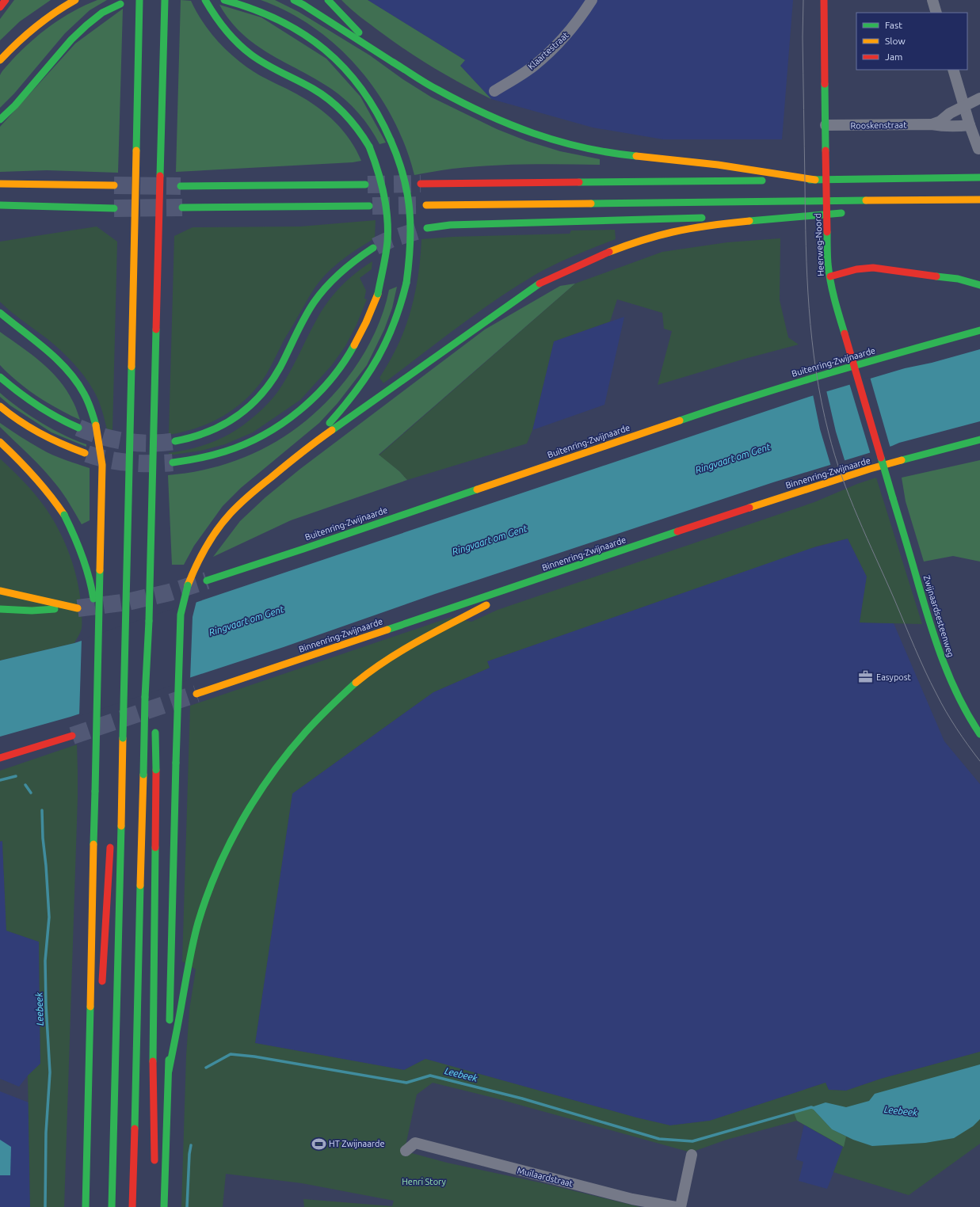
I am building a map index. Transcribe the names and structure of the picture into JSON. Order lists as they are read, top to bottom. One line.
{"streets":{"main road":["Heerweg-Noord","Buitenring-Zwijnaarde","Binnenring-Zwijnaarde","Zwijnaardsesteenweg"],"street":["Klaartestraat","Rooskenstraat","Muilaardstraat"]},"crossings":[["Rooskenstraat","Heerweg-Noord"],["Heerweg-Noord","Zwijnaardsesteenweg"]],"water":["Ringvaart om Gent","Leebeek"],"parks":["Henri Story"],"places":{"office":["Easypost"],"sports":["HT Zwijnaarde"]},"legend":["Fast","Slow","Jam"]}
